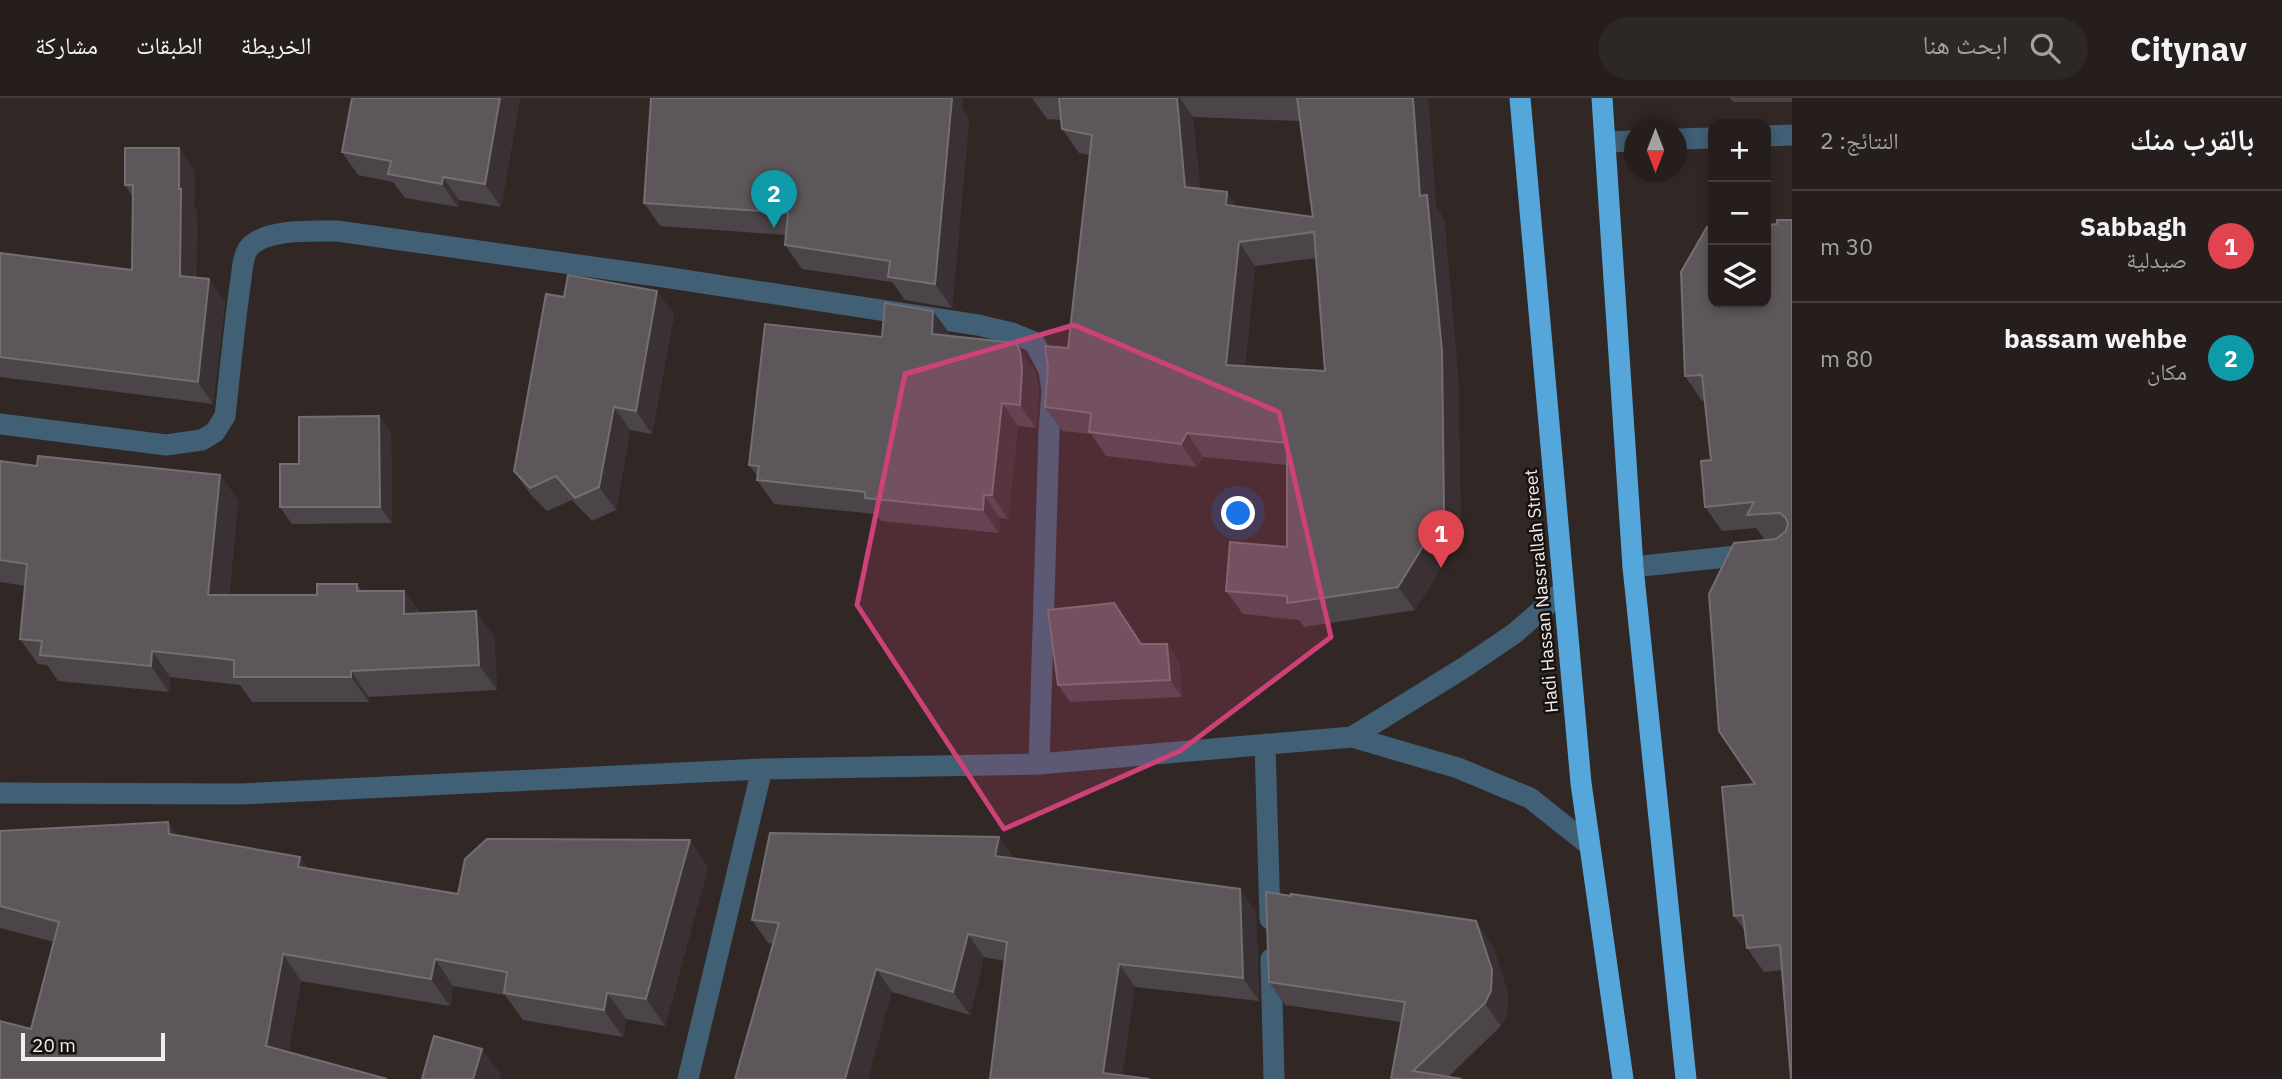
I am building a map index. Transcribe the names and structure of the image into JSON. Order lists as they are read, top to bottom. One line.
{"streets":{"highway":["Hadi Hassan Nassrallah Street"]},"scale_bar":"20 m","north":"bottom","page":{"header":"Citynav","search":"ابحث هنا","nav":["الخريطة","الطبقات","مشاركة"],"heading":["بالقرب منك","النتائج: 2"],"map_buttons":["+","−"],"pins":["2","1"],"list":[{"mark":"1","name":"Sabbagh","note":"صيدلية","value":"30 m"},{"mark":"2","name":"bassam wehbe","note":"مكان","value":"80 m"}],"scale":"20 m"}}
